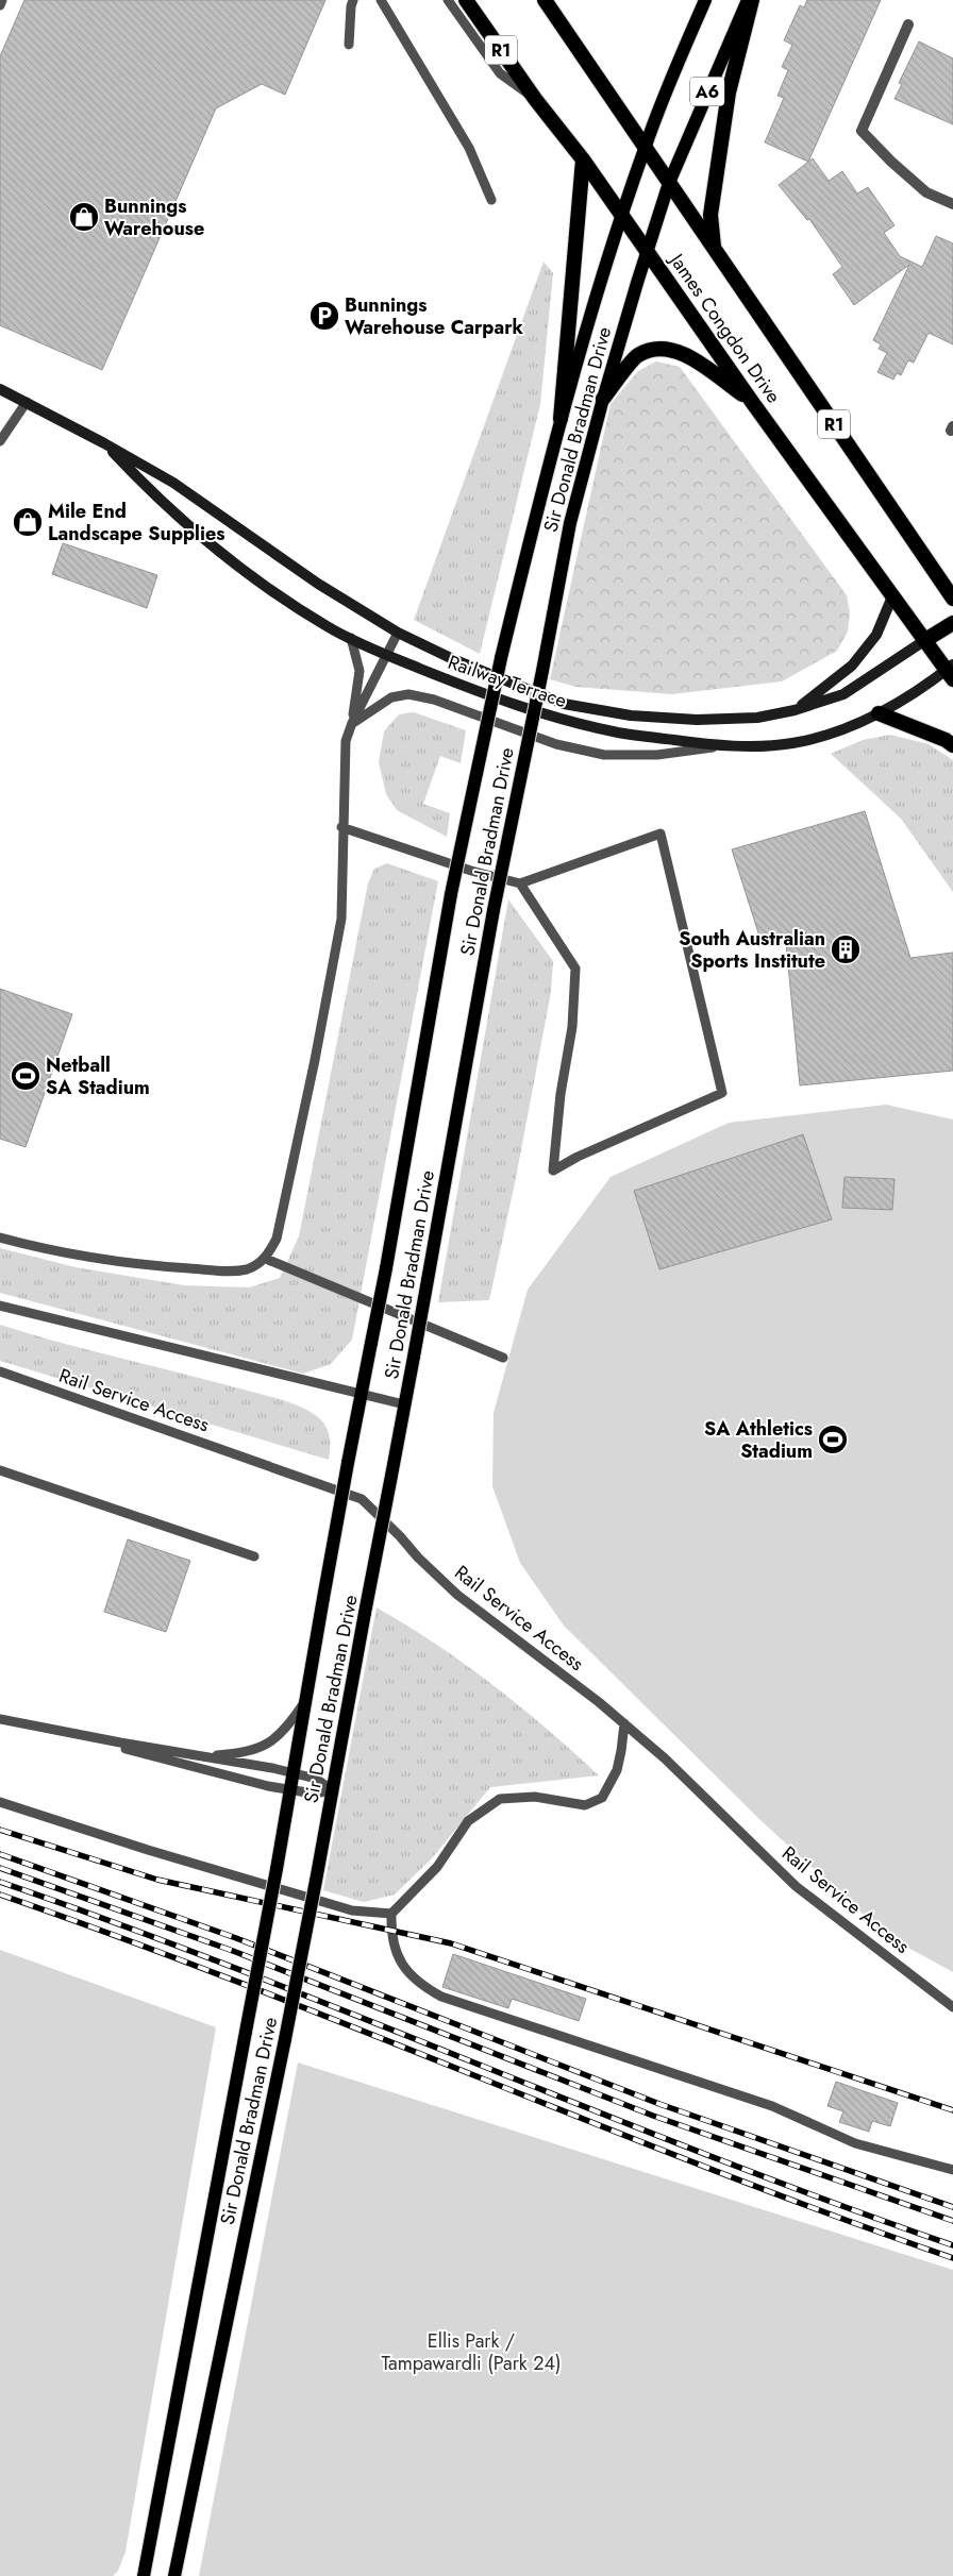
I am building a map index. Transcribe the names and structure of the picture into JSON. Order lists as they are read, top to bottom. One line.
{"streets":{"highway":["R1","James Congdon Drive"],"main road":["A6","Sir Donald Bradman Drive","Railway Terrace"],"lane":["Rail Service Access"]},"crossings":[["James Congdon Drive","Sir Donald Bradman Drive"],["James Congdon Drive","Railway Terrace"]],"parks":["Ellis Park / Tampawardli (Park 24)"],"places":{"shop":["Bunnings Warehouse","Mile End Landscape Supplies"],"parking":["Bunnings Warehouse Carpark"],"building":["South Australian Sports Institute"],"sports":["Netball SA Stadium","SA Athletics Stadium"]}}
